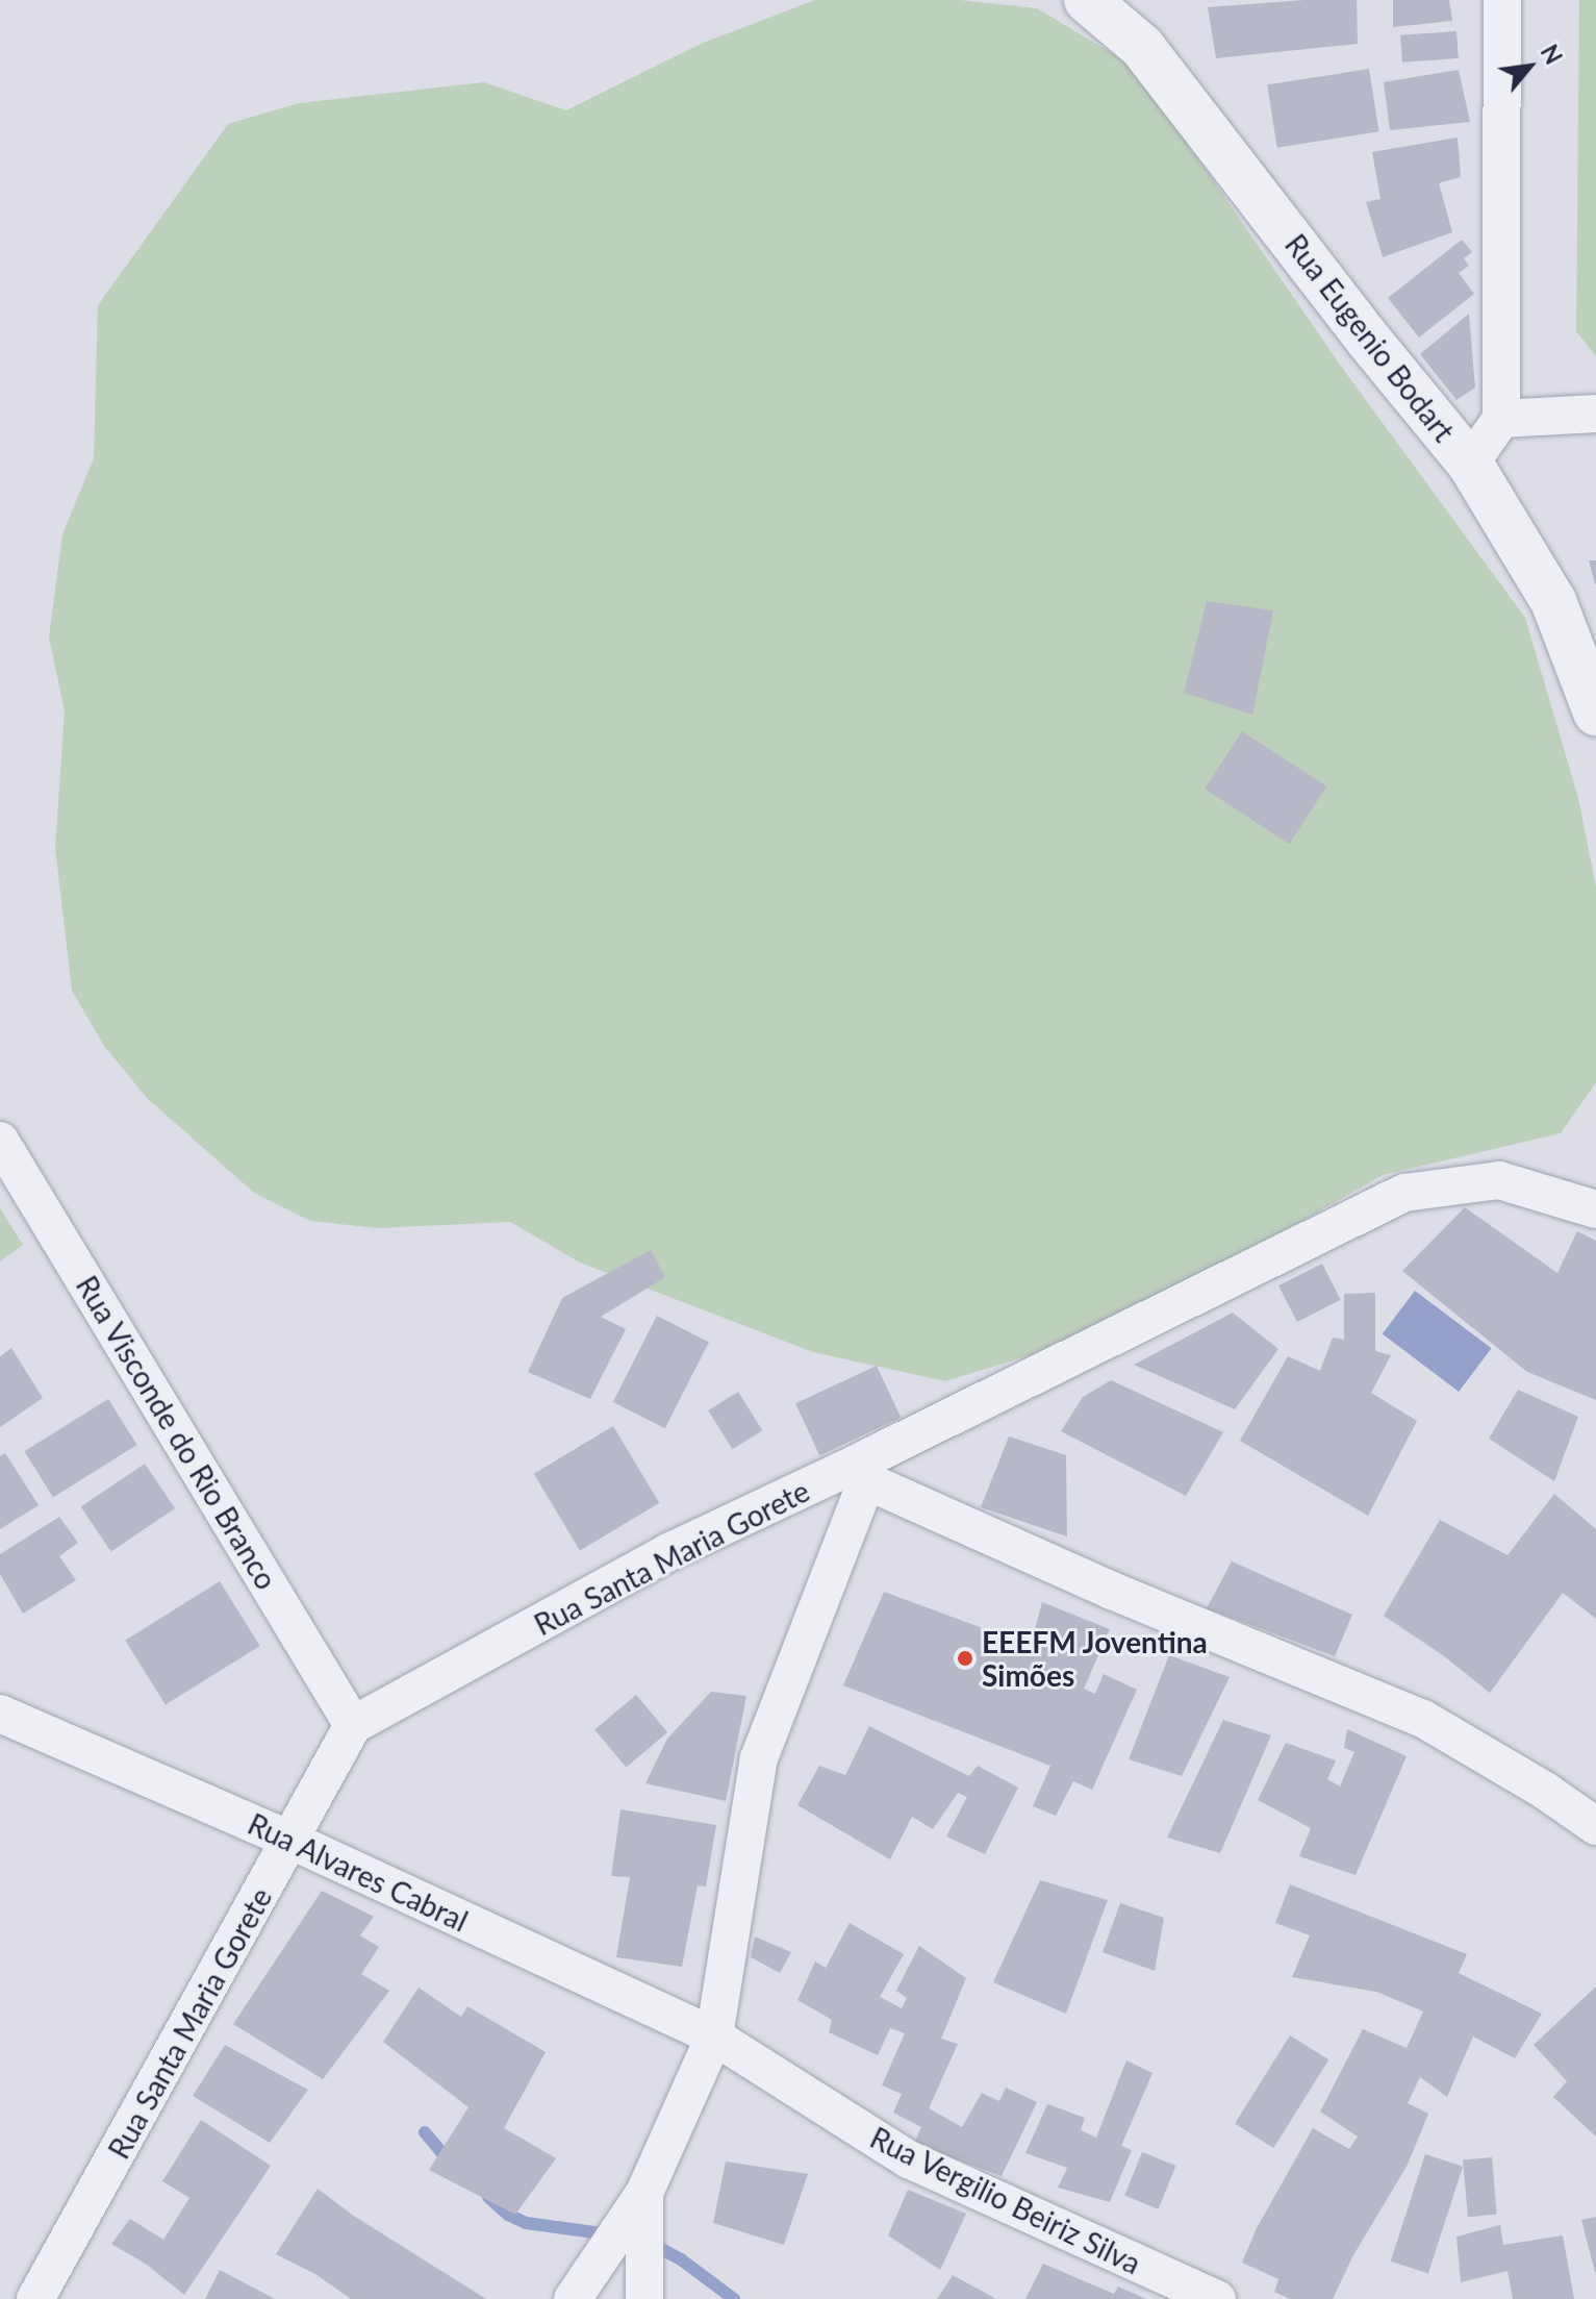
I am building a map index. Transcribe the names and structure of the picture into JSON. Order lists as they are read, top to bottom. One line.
{"streets":{"street":["Rua Eugenio Bodart","Rua Visconde do Rio Branco","Rua Santa Maria Gorete","Rua Alvares Cabral","Rua Vergilio Beiriz Silva"]},"crossings":[["Rua Visconde do Rio Branco","Rua Santa Maria Gorete"],["Rua Santa Maria Gorete","Rua Alvares Cabral"],["Rua Alvares Cabral","Rua Vergilio Beiriz Silva"]],"places":["EEEFM Joventina Simões"],"north":"top right"}
